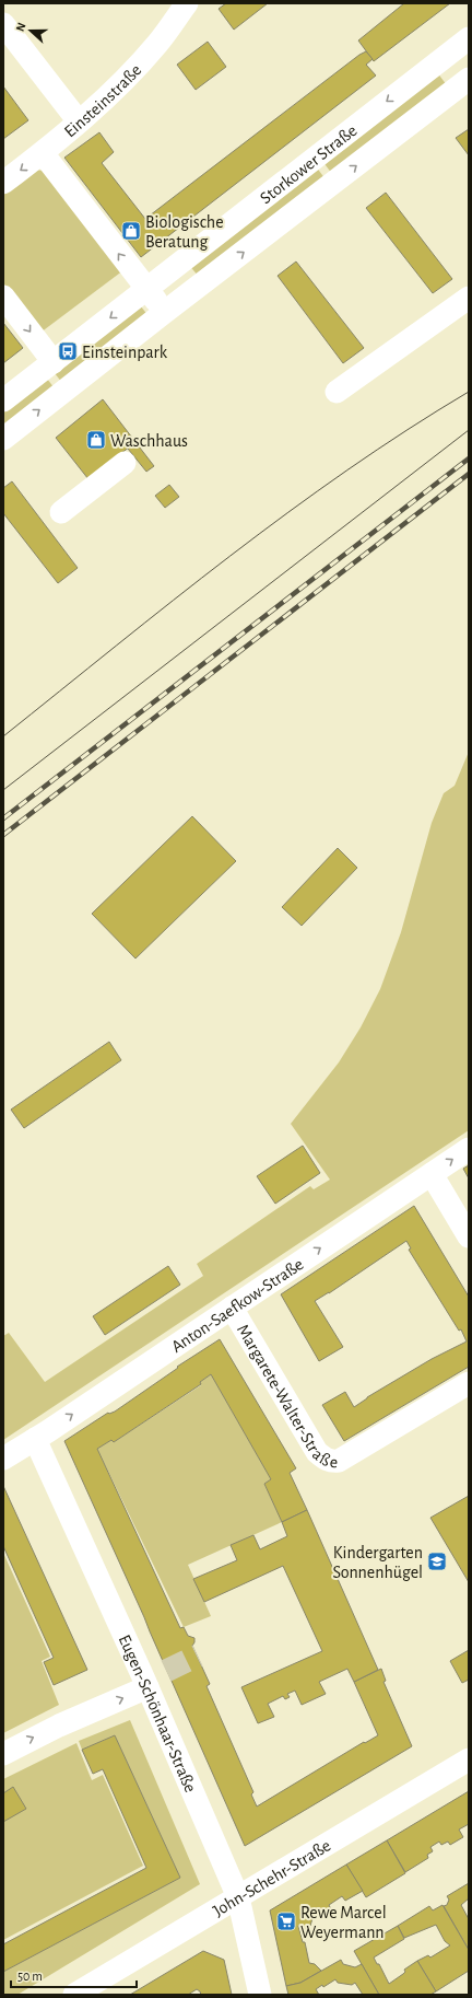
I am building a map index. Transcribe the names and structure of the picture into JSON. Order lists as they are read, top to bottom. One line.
{"streets":{"street":["Einsteinstraße","Storkower Straße","Anton-Saefkow-Straße","Margarete-Walter-Straße","Eugen-Schönhaar-Straße","John-Schehr-Straße"]},"crossings":[["Anton-Saefkow-Straße","Margarete-Walter-Straße"],["Anton-Saefkow-Straße","Eugen-Schönhaar-Straße"],["Eugen-Schönhaar-Straße","John-Schehr-Straße"]],"one_way":["Anton-Saefkow-Straße"],"places":{"shop":["Biologische Beratung","Waschhaus"],"bus stop":["Einsteinpark"],"school or university":["Kindergarten Sonnenhügel"],"supermarket":["Rewe Marcel Weyermann"]},"scale_bar":"50 m","north":"left"}
